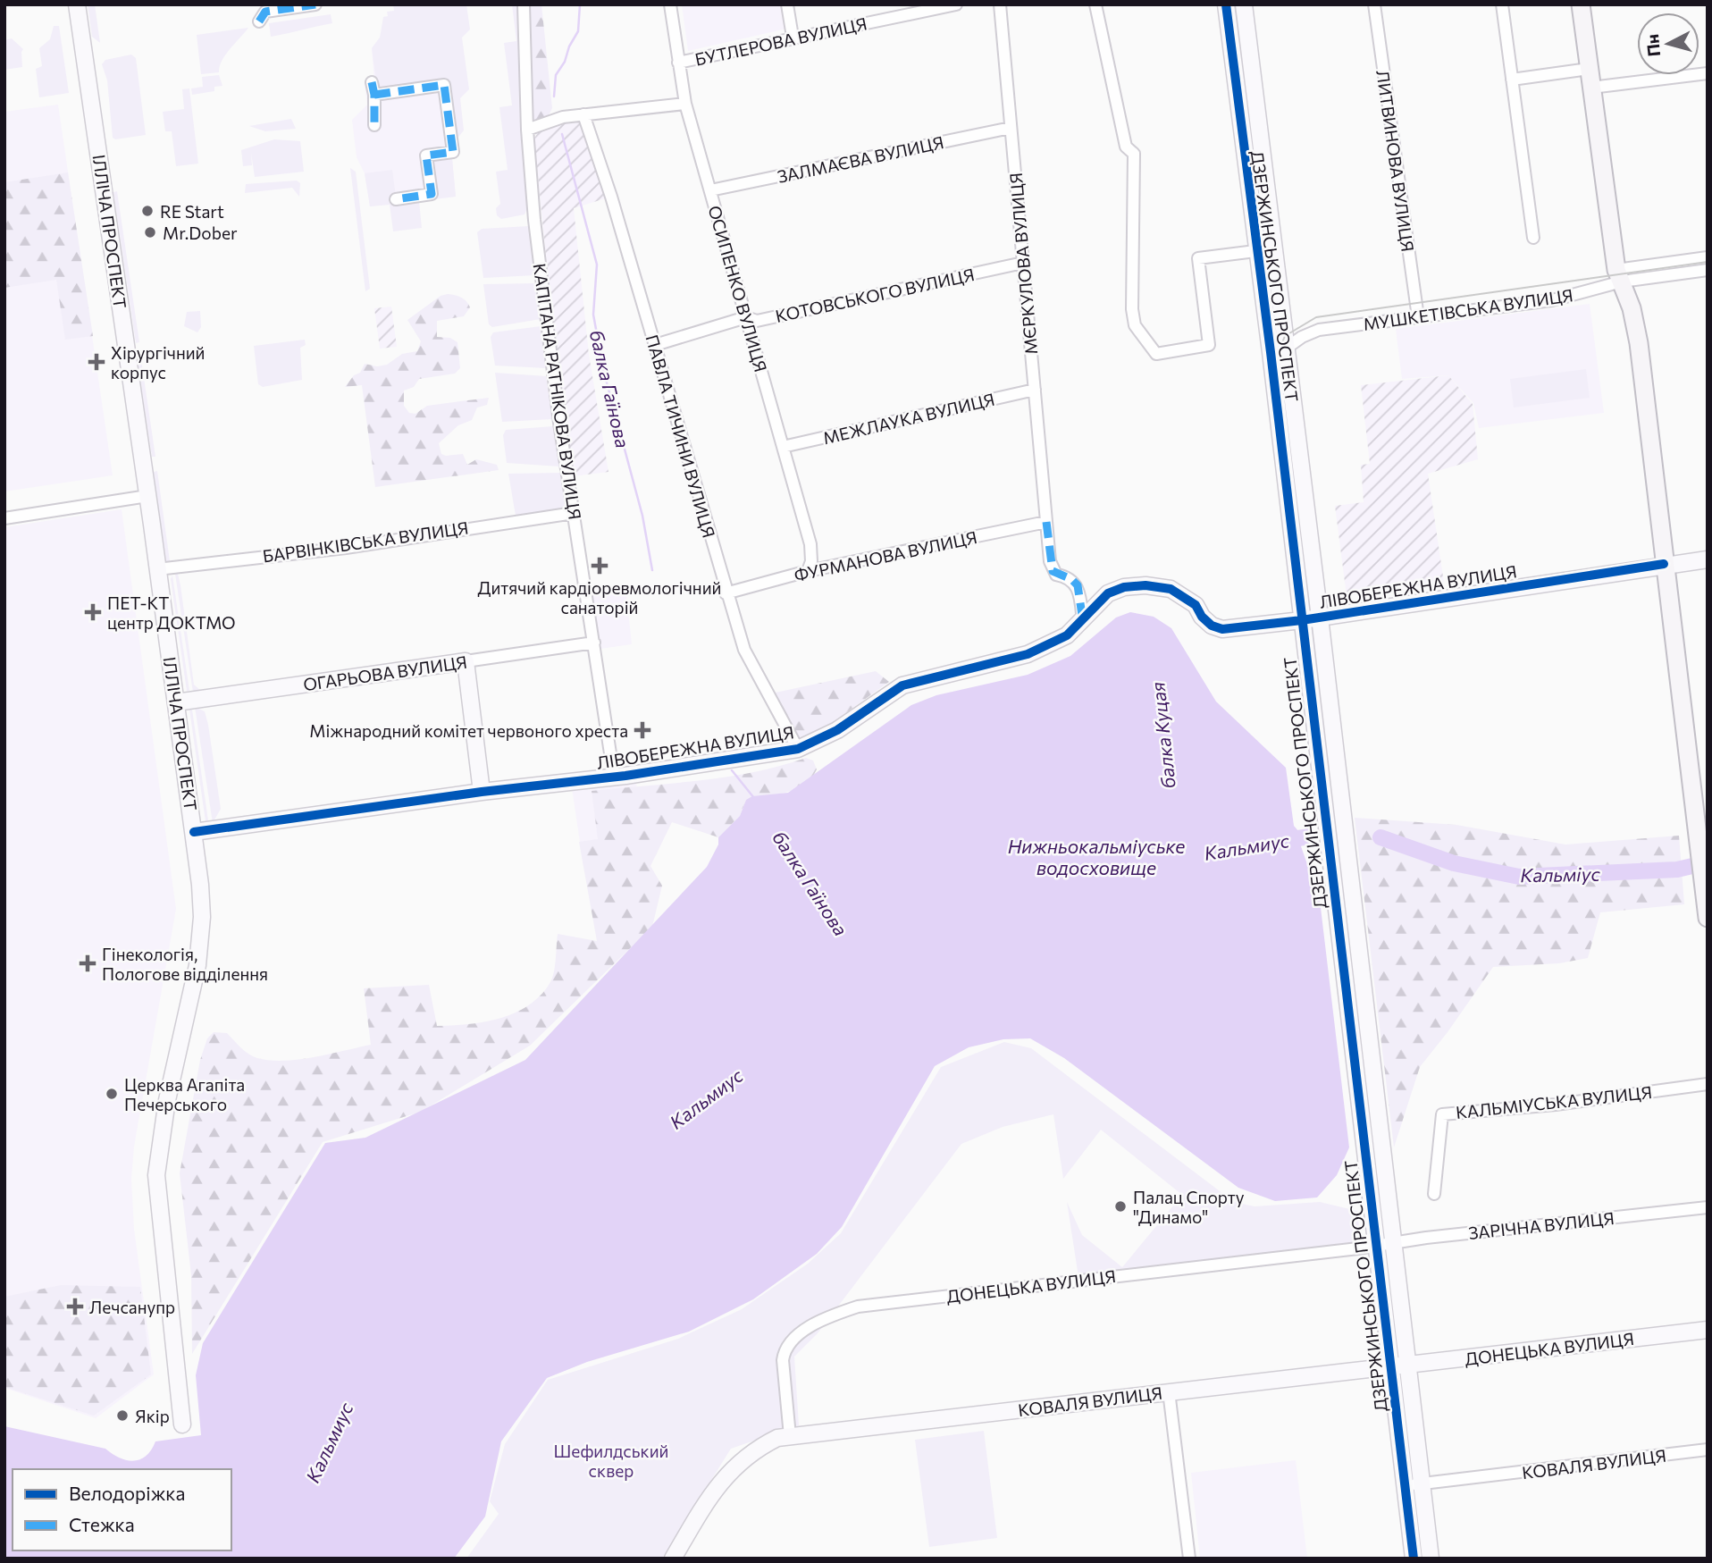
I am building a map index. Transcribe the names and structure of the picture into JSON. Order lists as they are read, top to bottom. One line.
{"streets":{"street":["БУТЛЕРОВА ВУЛИЦЯ","ЗАЛМАЄВА ВУЛИЦЯ","ЛИТВИНОВА ВУЛИЦЯ","ІЛЛІЧА ПРОСПЕКТ","МЄРКУЛОВА ВУЛИЦЯ","ДЗЕРЖИНСЬКОГО ПРОСПЕКТ","ОСИПЕНКО ВУЛИЦЯ","КОТОВСЬКОГО ВУЛИЦЯ","МУШКЕТІВСЬКА ВУЛИЦЯ","КАПІТАНА РАТНІКОВА ВУЛИЦЯ","МЕЖЛАУКА ВУЛИЦЯ","ПАВЛА ТИЧИНИ ВУЛИЦЯ","БАРВІНКІВСЬКА ВУЛИЦЯ","ФУРМАНОВА ВУЛИЦЯ","ЛІВОБЕРЕЖНА ВУЛИЦЯ","ОГАРЬОВА ВУЛИЦЯ","КАЛЬМІУСЬКА ВУЛИЦЯ","ЗАРІЧНА ВУЛИЦЯ","ДОНЕЦЬКА ВУЛИЦЯ","КОВАЛЯ ВУЛИЦЯ"]},"crossings":[["БУТЛЕРОВА ВУЛИЦЯ","ОСИПЕНКО ВУЛИЦЯ"],["ЗАЛМАЄВА ВУЛИЦЯ","МЄРКУЛОВА ВУЛИЦЯ"],["ЗАЛМАЄВА ВУЛИЦЯ","ОСИПЕНКО ВУЛИЦЯ"],["ЛИТВИНОВА ВУЛИЦЯ","МУШКЕТІВСЬКА ВУЛИЦЯ"],["ІЛЛІЧА ПРОСПЕКТ","БАРВІНКІВСЬКА ВУЛИЦЯ"],["ІЛЛІЧА ПРОСПЕКТ","ЛІВОБЕРЕЖНА ВУЛИЦЯ"],["ІЛЛІЧА ПРОСПЕКТ","ОГАРЬОВА ВУЛИЦЯ"],["МЄРКУЛОВА ВУЛИЦЯ","КОТОВСЬКОГО ВУЛИЦЯ"],["МЄРКУЛОВА ВУЛИЦЯ","МЕЖЛАУКА ВУЛИЦЯ"],["МЄРКУЛОВА ВУЛИЦЯ","ФУРМАНОВА ВУЛИЦЯ"],["МЄРКУЛОВА ВУЛИЦЯ","ЛІВОБЕРЕЖНА ВУЛИЦЯ"],["ДЗЕРЖИНСЬКОГО ПРОСПЕКТ","МУШКЕТІВСЬКА ВУЛИЦЯ"],["ДЗЕРЖИНСЬКОГО ПРОСПЕКТ","ЛІВОБЕРЕЖНА ВУЛИЦЯ"],["ДЗЕРЖИНСЬКОГО ПРОСПЕКТ","ЗАРІЧНА ВУЛИЦЯ"],["ДЗЕРЖИНСЬКОГО ПРОСПЕКТ","ДОНЕЦЬКА ВУЛИЦЯ"],["ДЗЕРЖИНСЬКОГО ПРОСПЕКТ","КОВАЛЯ ВУЛИЦЯ"],["ОСИПЕНКО ВУЛИЦЯ","КОТОВСЬКОГО ВУЛИЦЯ"],["ОСИПЕНКО ВУЛИЦЯ","МЕЖЛАУКА ВУЛИЦЯ"],["ОСИПЕНКО ВУЛИЦЯ","ФУРМАНОВА ВУЛИЦЯ"],["КОТОВСЬКОГО ВУЛИЦЯ","ПАВЛА ТИЧИНИ ВУЛИЦЯ"],["КАПІТАНА РАТНІКОВА ВУЛИЦЯ","БАРВІНКІВСЬКА ВУЛИЦЯ"],["КАПІТАНА РАТНІКОВА ВУЛИЦЯ","ЛІВОБЕРЕЖНА ВУЛИЦЯ"],["КАПІТАНА РАТНІКОВА ВУЛИЦЯ","ОГАРЬОВА ВУЛИЦЯ"],["ПАВЛА ТИЧИНИ ВУЛИЦЯ","ФУРМАНОВА ВУЛИЦЯ"],["ПАВЛА ТИЧИНИ ВУЛИЦЯ","ЛІВОБЕРЕЖНА ВУЛИЦЯ"],["ЗАРІЧНА ВУЛИЦЯ","ДОНЕЦЬКА ВУЛИЦЯ"],["ДОНЕЦЬКА ВУЛИЦЯ","КОВАЛЯ ВУЛИЦЯ"]],"water":["балка Гаїнова","балка Куцая","Нижньокальміуське водосховище","Кальмиус","Кальміус"],"parks":["Шефилдський сквер"],"places":{"other":["RE Start","Mr.Dober","Церква Агапіта Печерського","Палац Спорту \"Динамо\"","Якір"],"health":["Хірургічний корпус","Дитячий кардіоревмологічний санаторій","ПЕТ-КТ центр ДОКТМО","Міжнародний комітет червоного хреста","Гінекологія, Пологове відділення","Лечсанупр"]},"legend":["Велодоріжка","Стежка"],"north":"left"}
